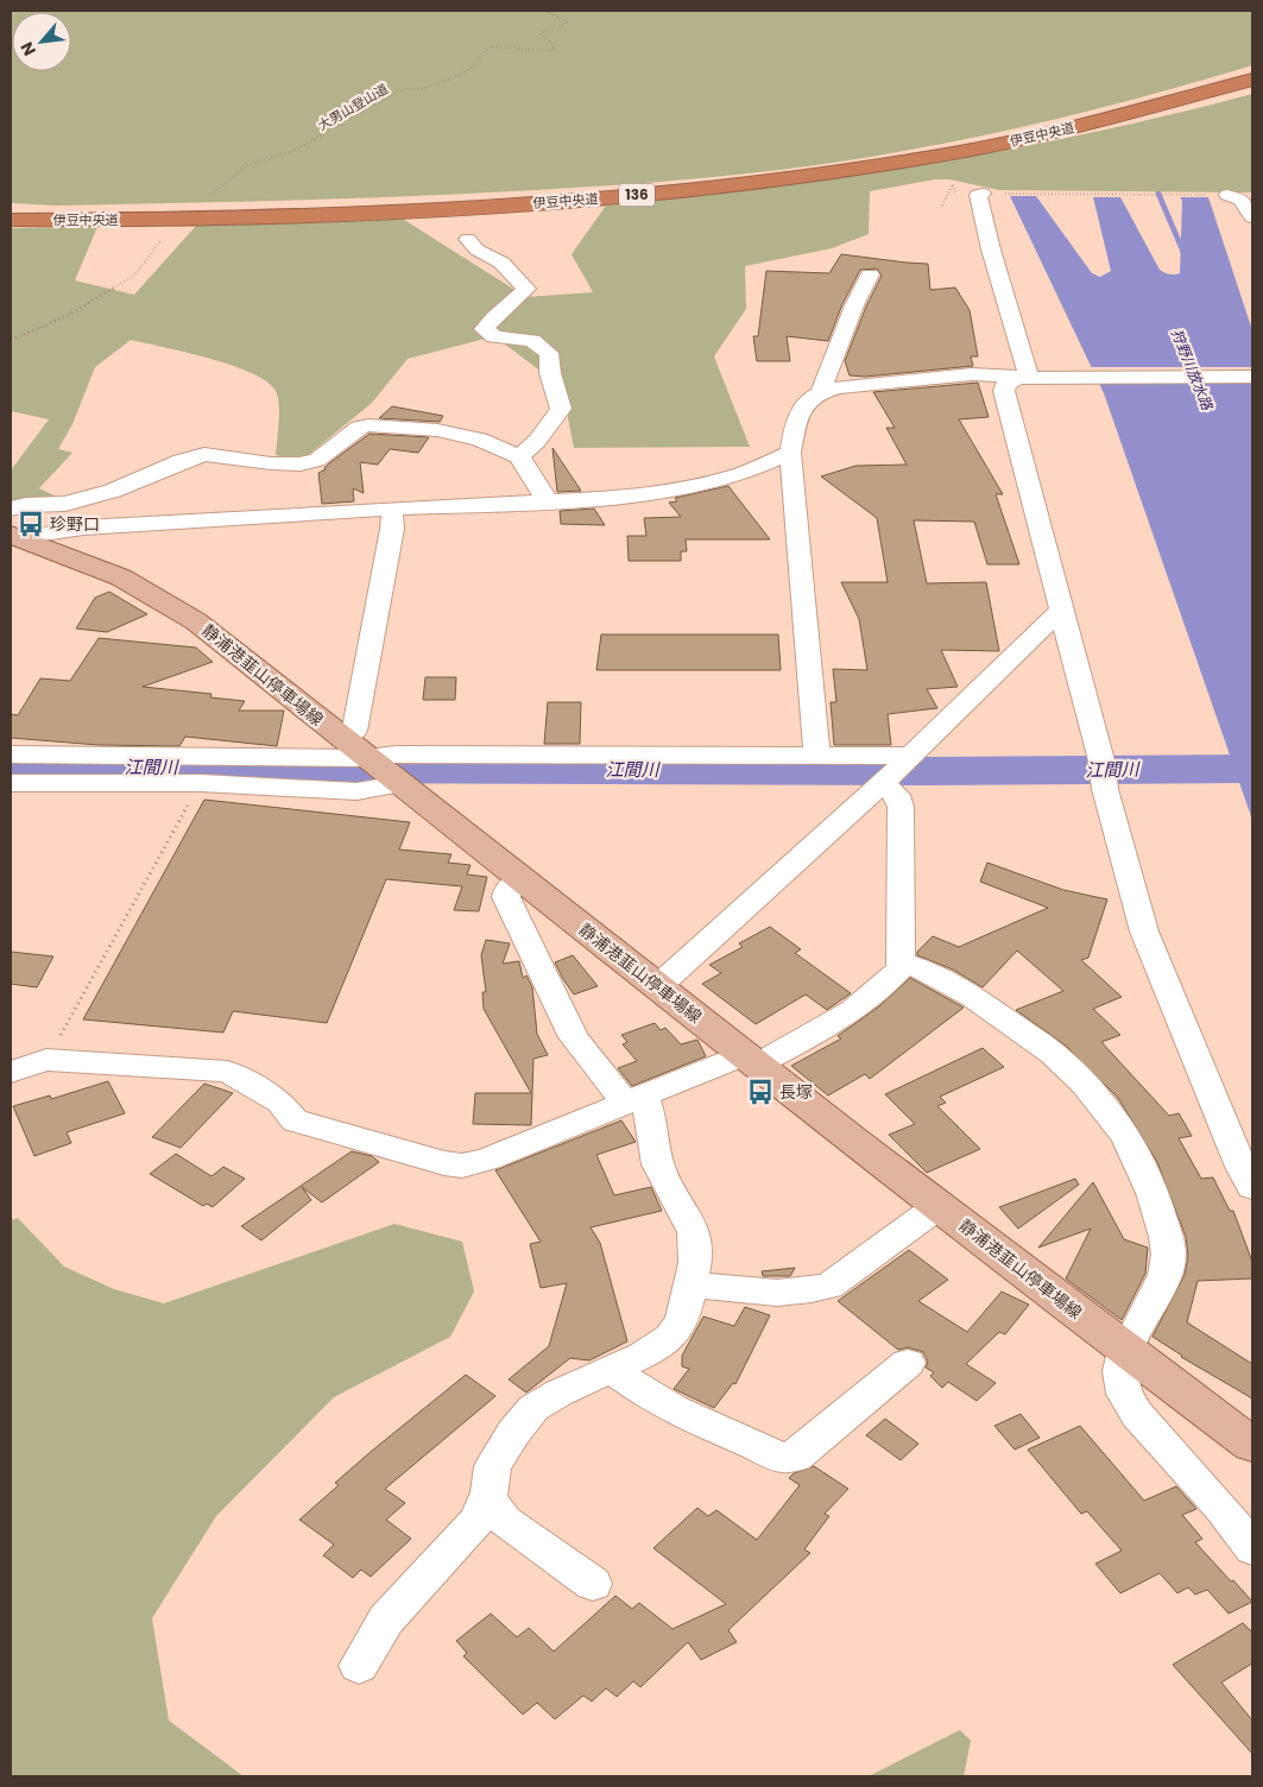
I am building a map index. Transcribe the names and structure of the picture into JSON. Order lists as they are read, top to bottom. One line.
{"streets":{"highway":["伊豆中央道","136"],"main road":["静浦港韮山停車場線"],"path":["大男山登山道"]},"water":["狩野川放水路","江間川"],"places":{"bus stop":["珍野口","長塚"]},"north":"bottom left"}
